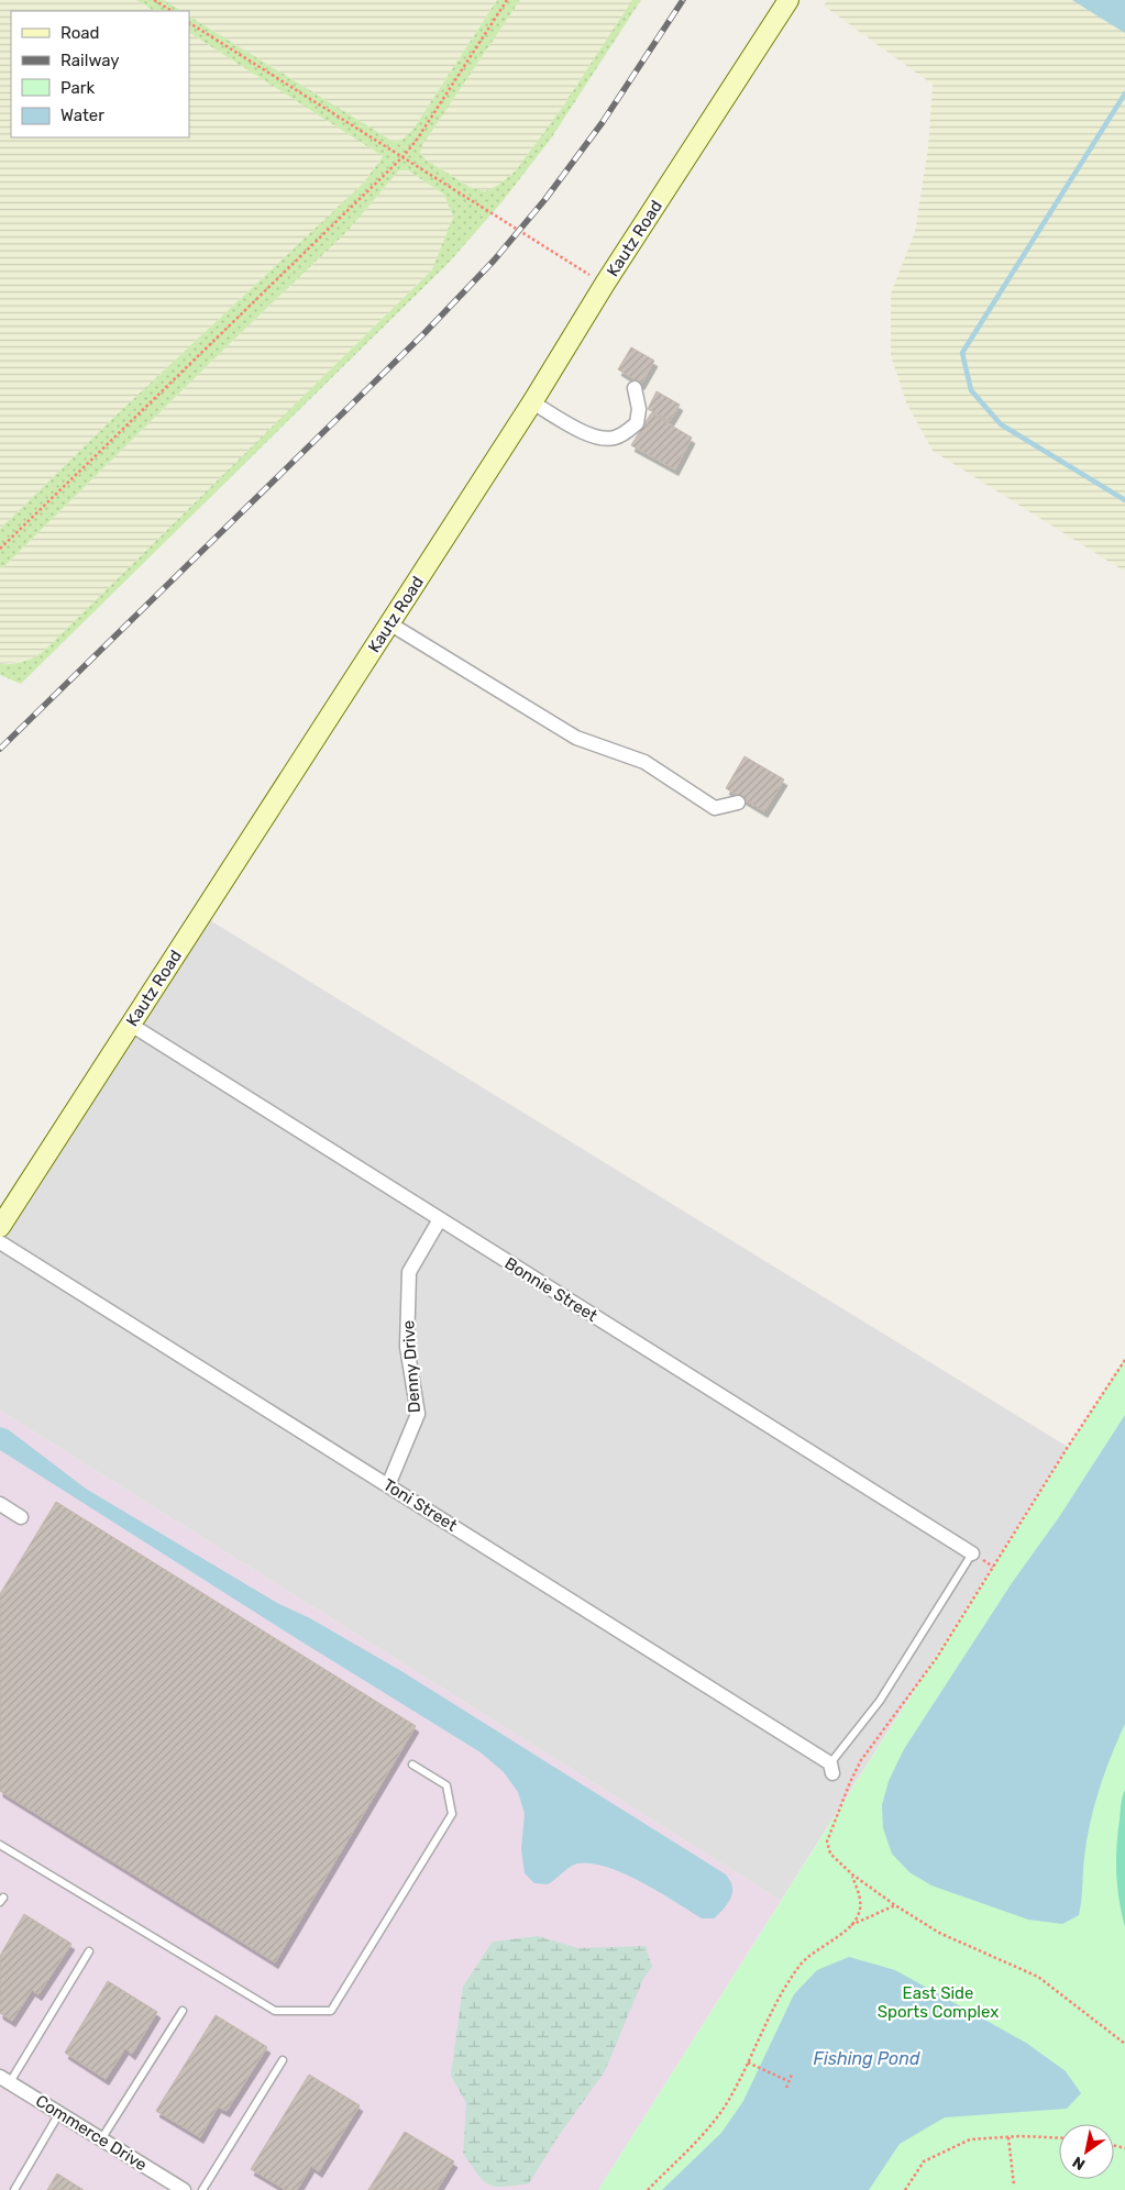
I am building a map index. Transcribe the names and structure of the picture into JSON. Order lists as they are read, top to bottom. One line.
{"streets":{"street":["Kautz Road","Bonnie Street","Denny Drive","Toni Street","Commerce Drive"]},"crossings":[["Kautz Road","Bonnie Street"],["Bonnie Street","Denny Drive"],["Denny Drive","Toni Street"]],"water":["Fishing Pond"],"parks":["East Side Sports Complex"],"legend":["Road","Railway","Park","Water"],"north":"bottom left"}
